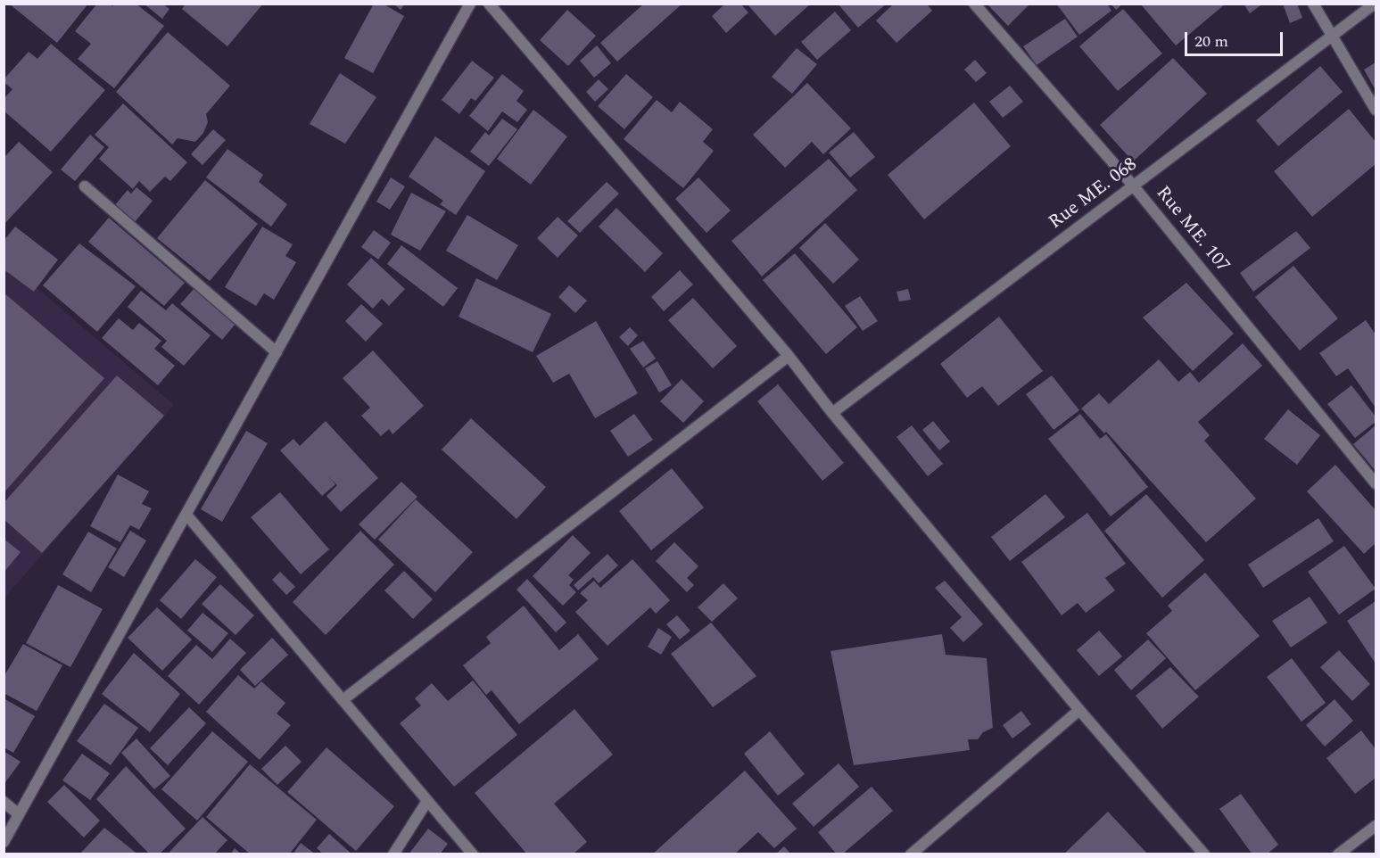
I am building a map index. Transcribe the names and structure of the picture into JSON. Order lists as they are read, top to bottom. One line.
{"streets":{"street":["Rue ME. 068","Rue ME. 107"]},"crossings":[["Rue ME. 068","Rue ME. 107"]],"scale_bar":"20 m"}
